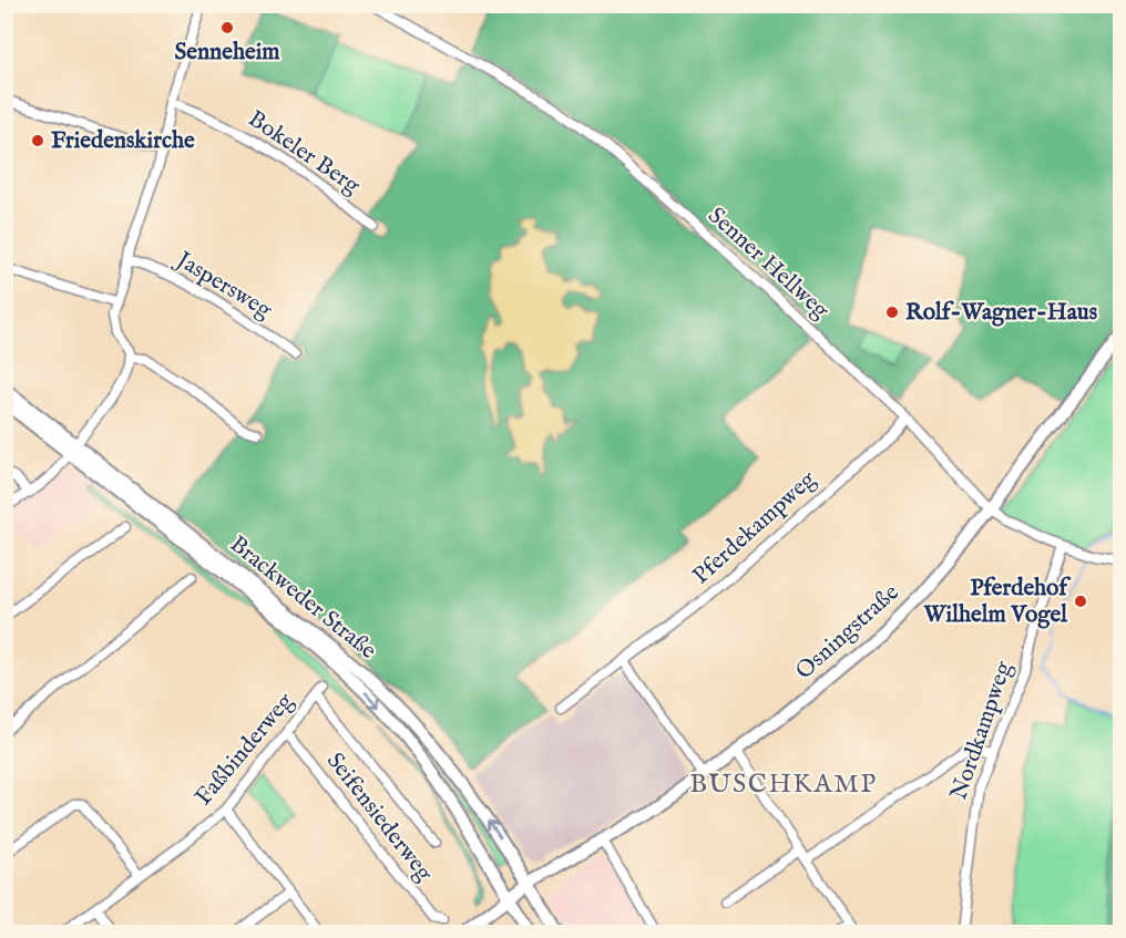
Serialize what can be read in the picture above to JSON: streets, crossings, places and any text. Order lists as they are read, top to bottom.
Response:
{
  "streets": {
    "main road": ["Brackweder Straße", "Osningstraße"],
    "street": [
      "Bokeler Berg",
      "Senner Hellweg",
      "Jaspersweg",
      "Pferdekampweg",
      "Nordkampweg",
      "Faßbinderweg",
      "Seifensiederweg"
    ]
  },
  "crossings": [
    ["Senner Hellweg", "Pferdekampweg"],
    ["Senner Hellweg", "Osningstraße"],
    ["Senner Hellweg", "Nordkampweg"],
    ["Brackweder Straße", "Osningstraße"],
    ["Faßbinderweg", "Seifensiederweg"]
  ],
  "districts": ["BUSCHKAMP"],
  "places": [
    "Senneheim",
    "Friedenskirche",
    "Rolf-Wagner-Haus",
    "Pferdehof Wilhelm Vogel"
  ]
}
